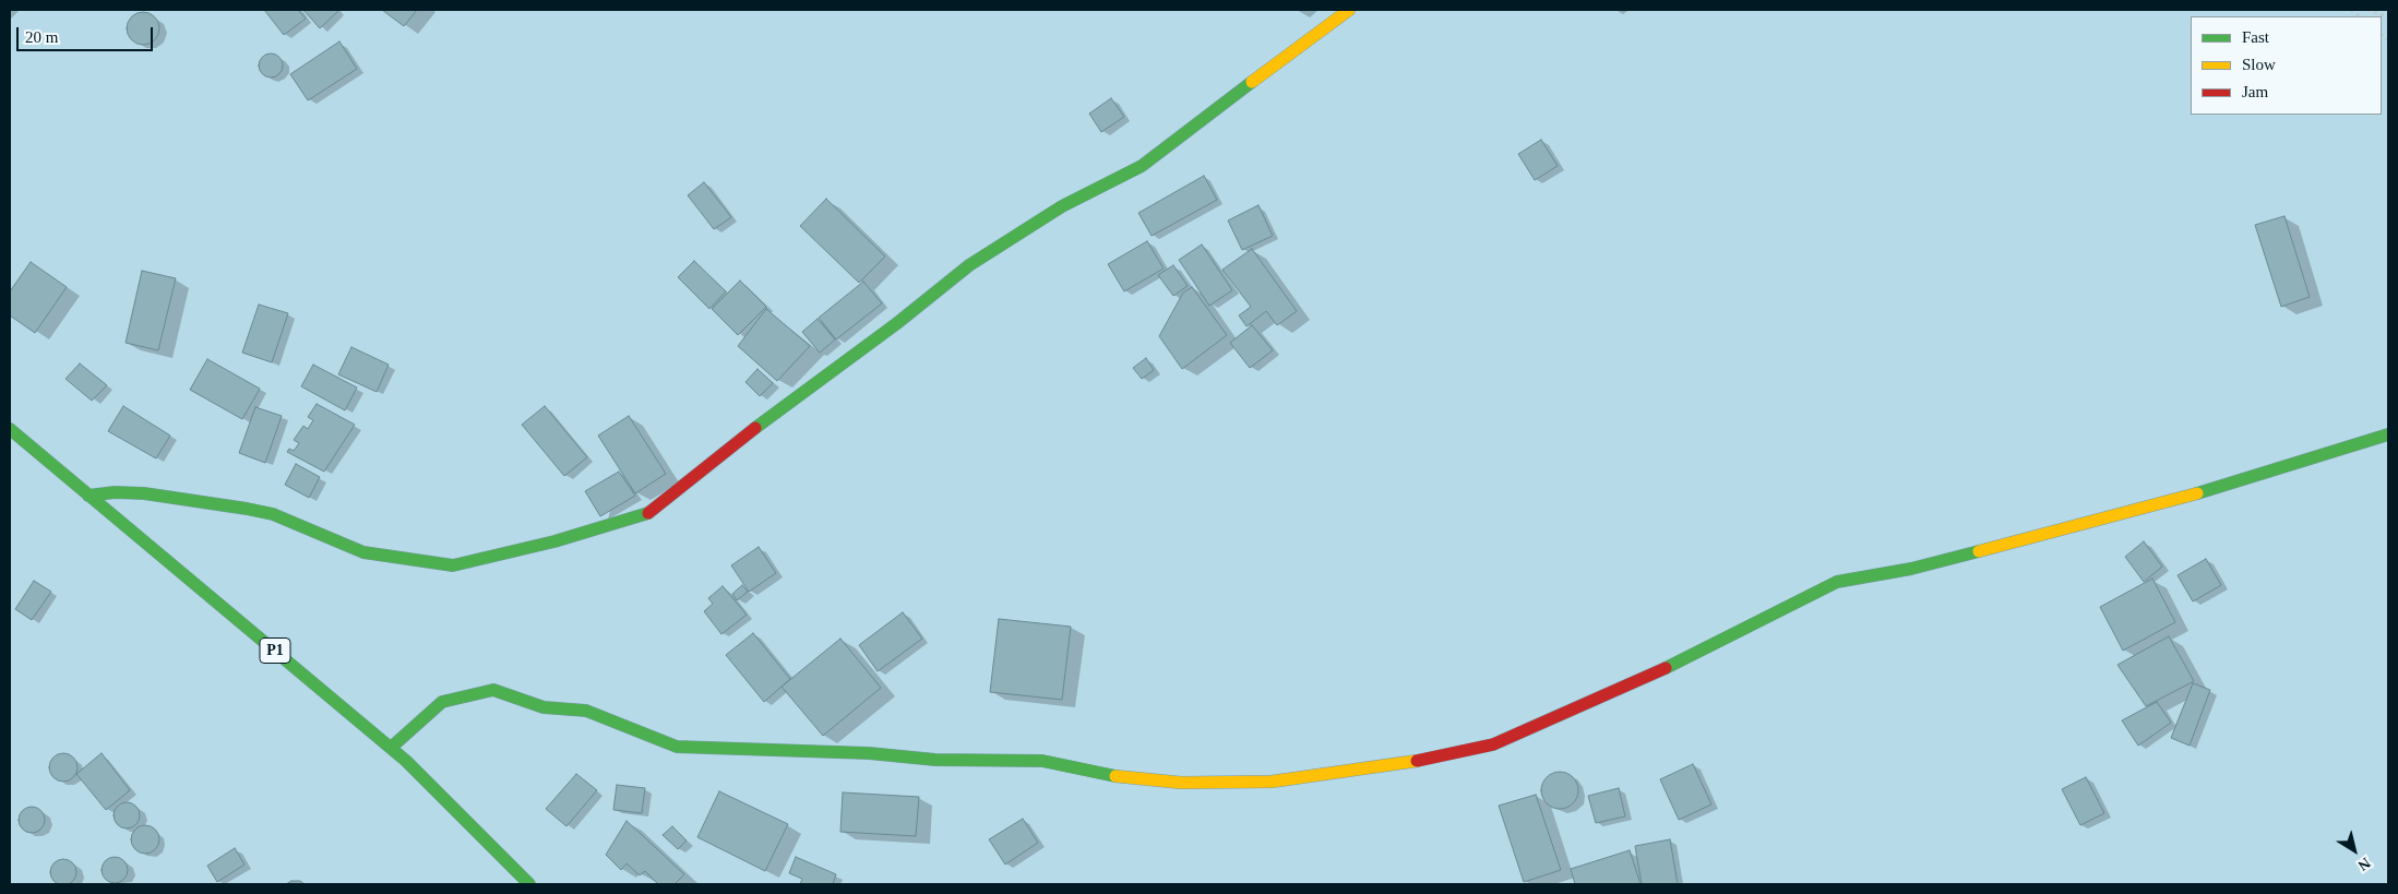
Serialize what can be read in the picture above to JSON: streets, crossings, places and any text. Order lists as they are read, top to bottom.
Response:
{
  "streets": {
    "street": ["P1"]
  },
  "legend": ["Fast", "Slow", "Jam"],
  "scale_bar": "20 m",
  "north": "bottom right"
}
